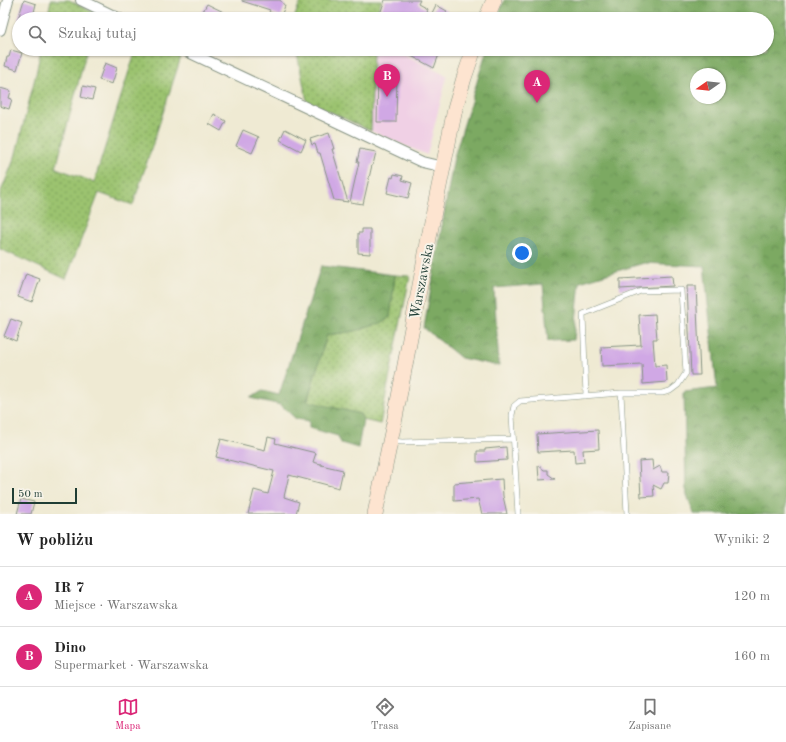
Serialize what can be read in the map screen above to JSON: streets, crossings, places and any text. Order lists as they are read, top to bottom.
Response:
{
  "streets": {
    "main road": ["Warszawska"]
  },
  "scale_bar": "50 m",
  "north": "left",
  "page": {
    "search": "Szukaj tutaj",
    "pins": ["B", "A"],
    "scale": "50 m",
    "heading": ["W pobliżu", "Wyniki: 2"],
    "list": [
      {
        "mark": "A",
        "name": "IR 7",
        "note": "Miejsce · Warszawska",
        "value": "120 m"
      },
      {
        "mark": "B",
        "name": "Dino",
        "note": "Supermarket · Warszawska",
        "value": "160 m"
      }
    ],
    "nav": ["Mapa", "Trasa", "Zapisane"]
  }
}
